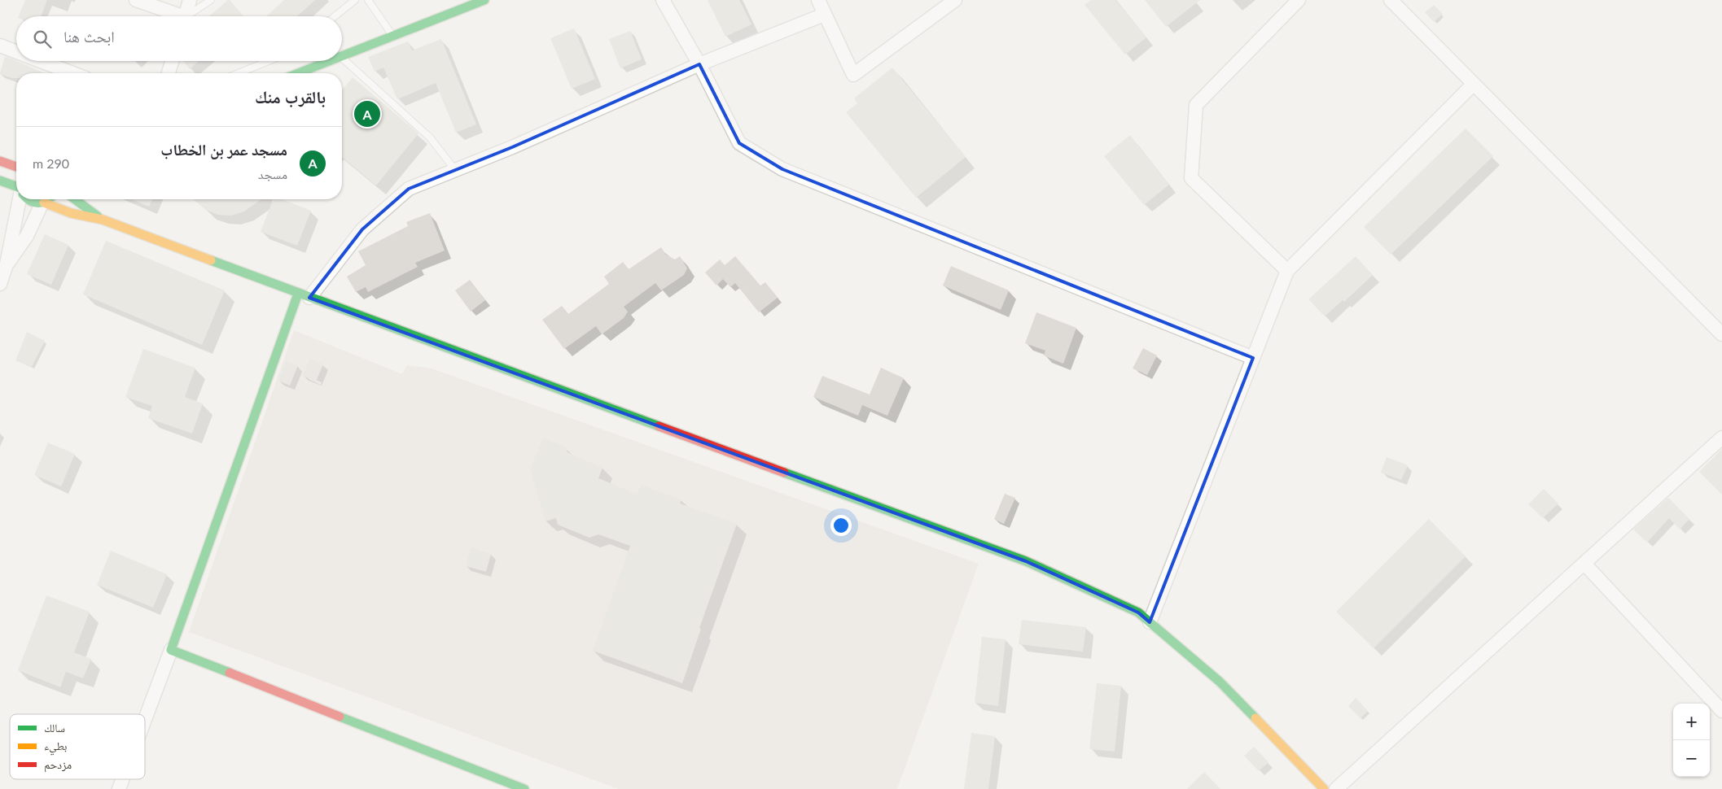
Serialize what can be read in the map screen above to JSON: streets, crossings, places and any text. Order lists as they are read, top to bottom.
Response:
{
  "legend": ["سالك", "بطيء", "مزدحم"],
  "page": {
    "search": "ابحث هنا",
    "heading": "بالقرب منك",
    "pins": "A",
    "list": [
      {
        "mark": "A",
        "name": "مسجد عمر بن الخطاب",
        "note": "مسجد",
        "value": "290 m"
      }
    ],
    "map_buttons": ["+", "−"]
  }
}
